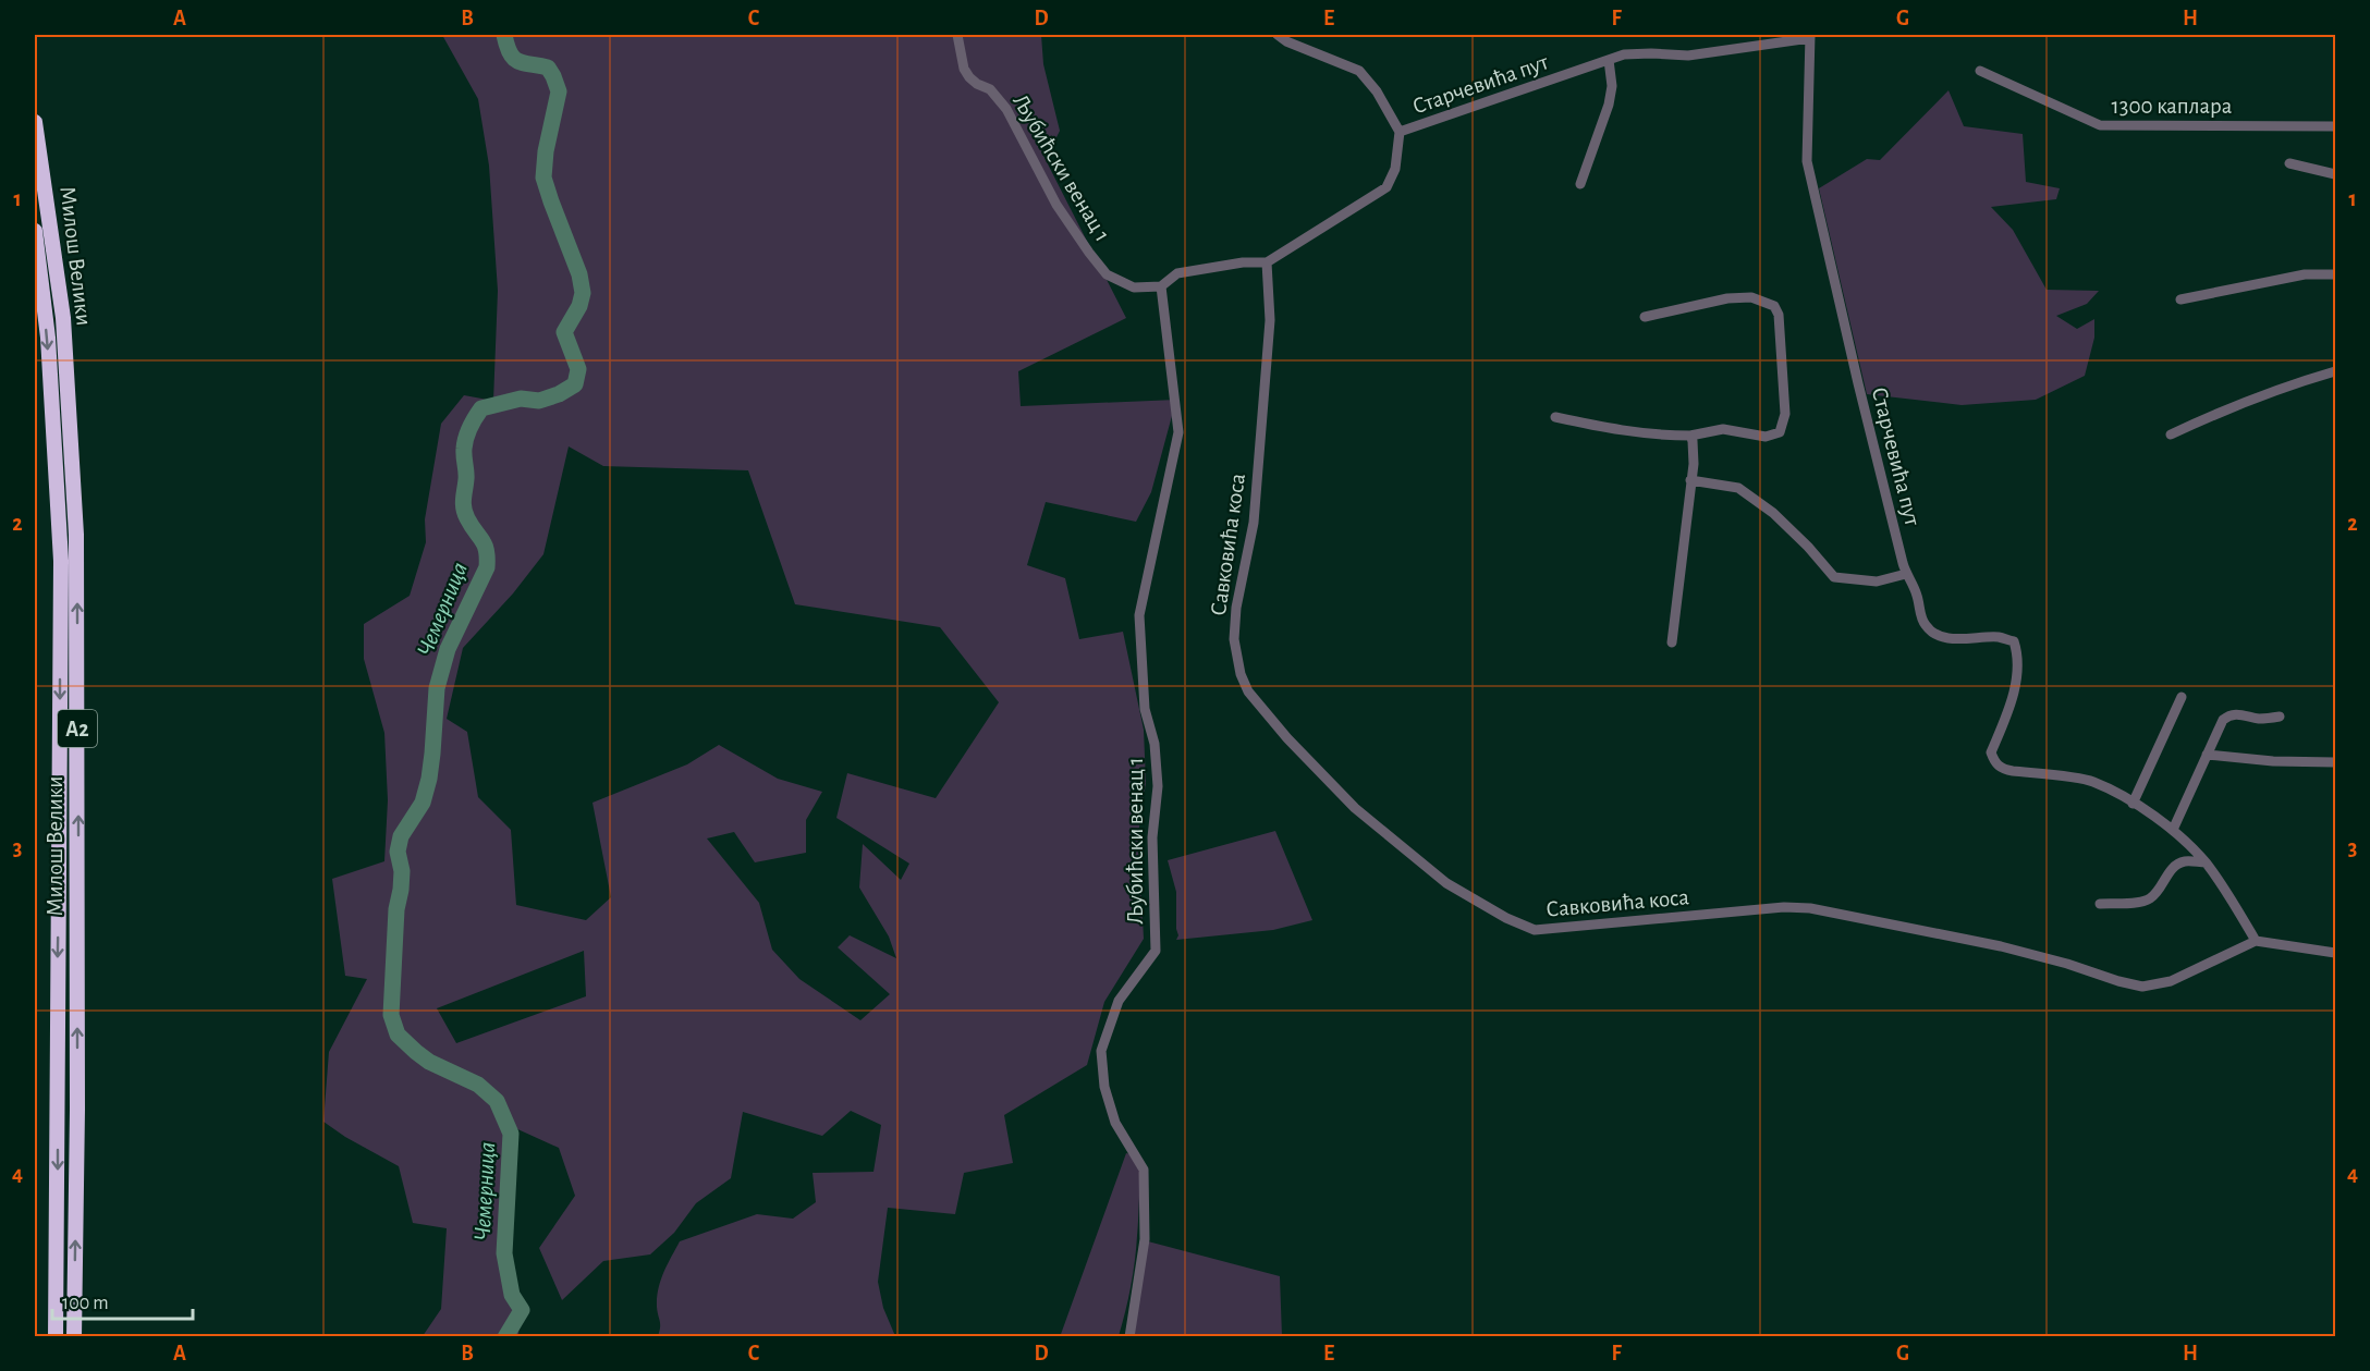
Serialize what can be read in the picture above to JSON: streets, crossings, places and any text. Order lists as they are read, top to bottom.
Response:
{
  "streets": {
    "highway": ["Милош Велики", "A2"],
    "street": [
      "Старчевића пут",
      "1300 каплара",
      "Љубићски венац 1",
      "Савковића коса"
    ]
  },
  "crossings": [
    ["Старчевића пут", "Савковића коса"]
  ],
  "water": ["Чемерница"],
  "scale_bar": "100 m",
  "grid": {
    "columns": [
      "A",
      "B",
      "C",
      "D",
      "E",
      "F",
      "G",
      "H"
    ],
    "rows": [
      "1",
      "2",
      "3",
      "4"
    ]
  }
}
